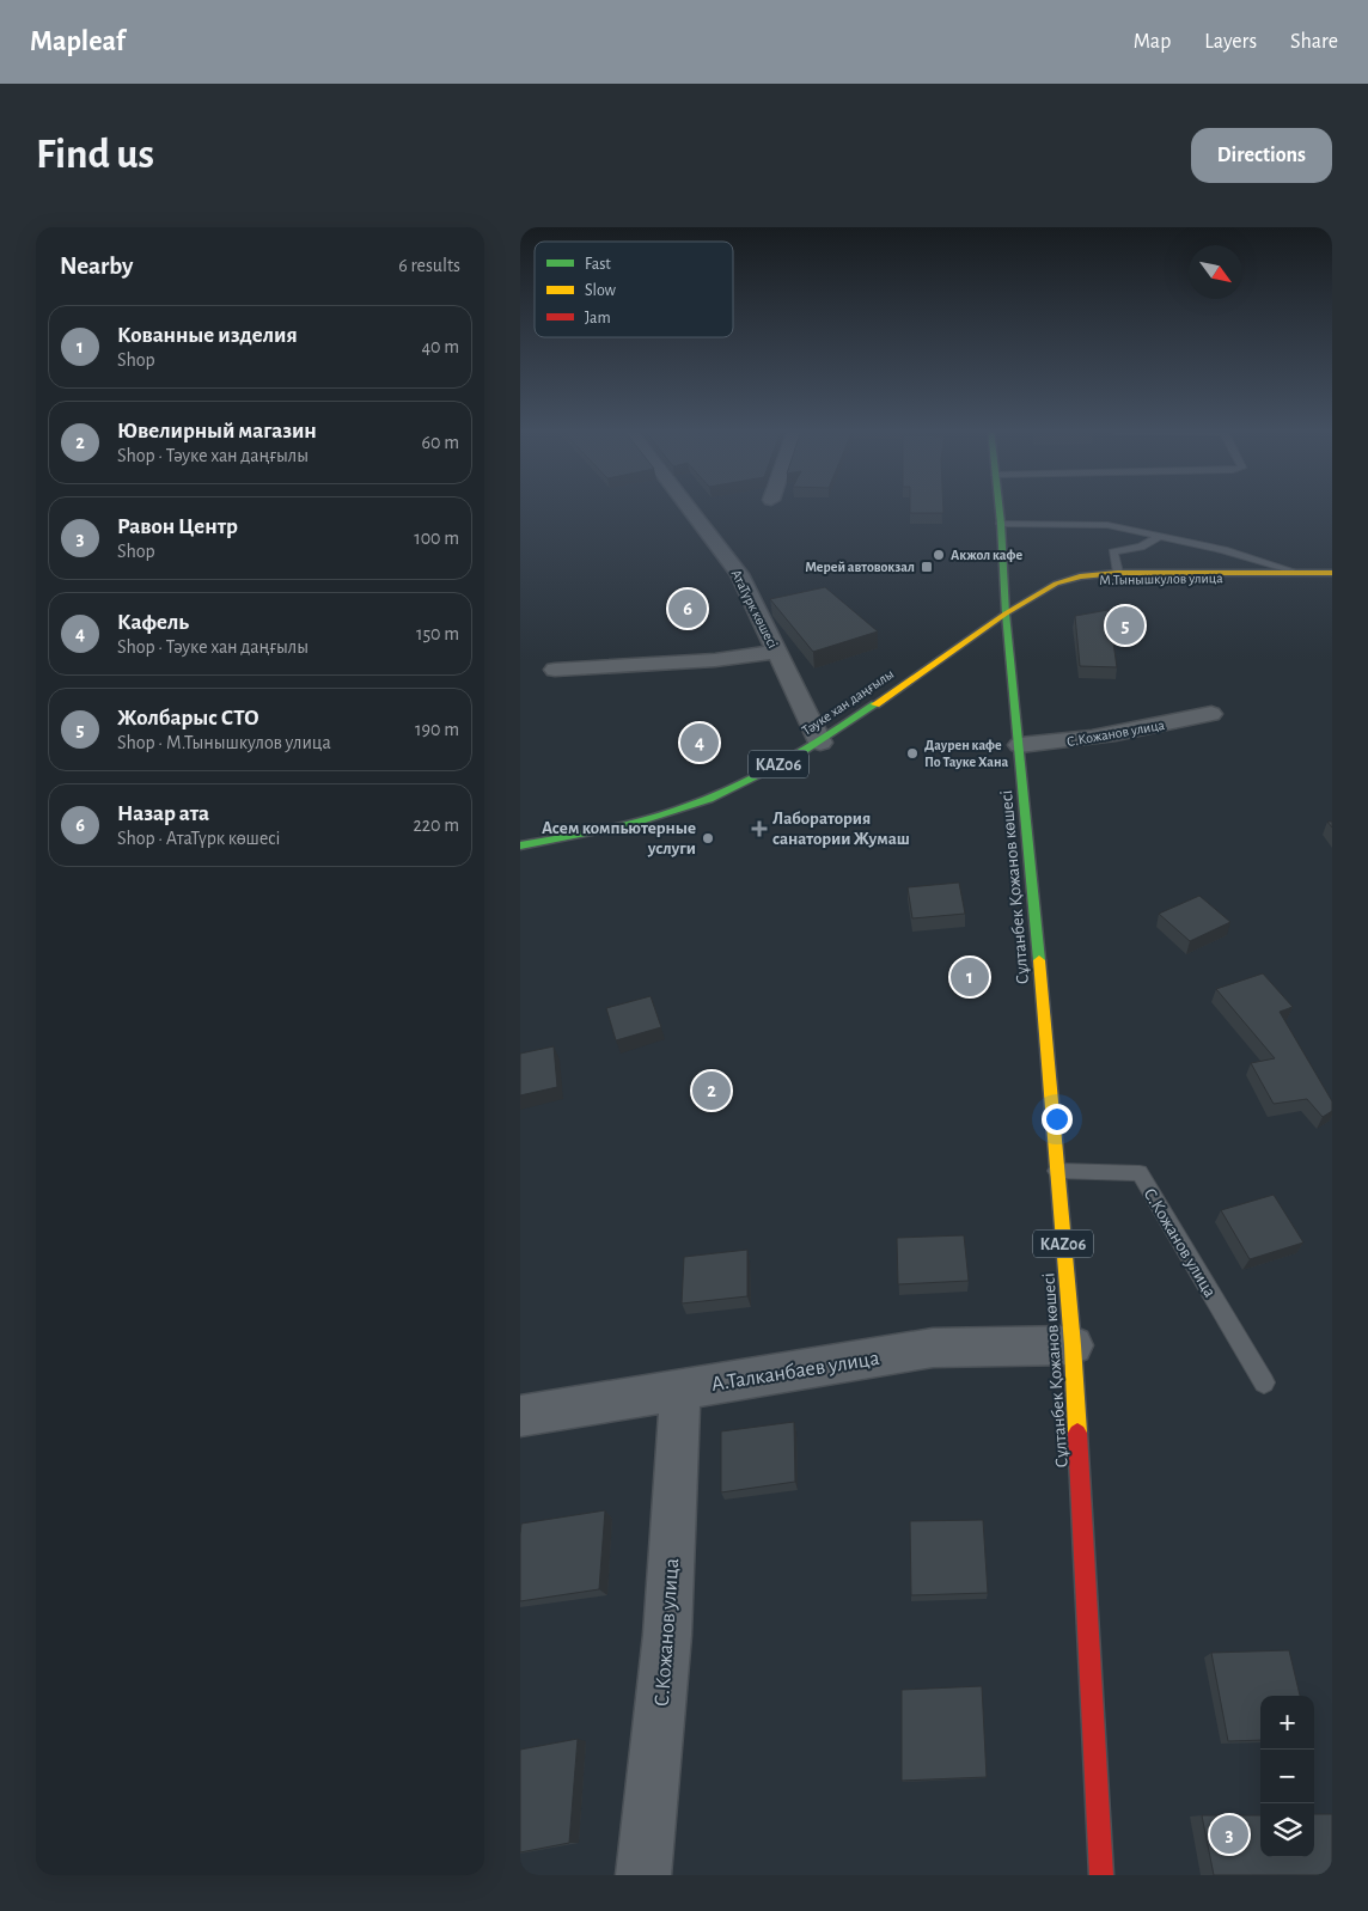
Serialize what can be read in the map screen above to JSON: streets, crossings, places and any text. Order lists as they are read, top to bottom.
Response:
{
  "streets": {
    "main road": [
      "М.Тынышкулов улица",
      "Тәуке хан даңғылы",
      "KАZ06",
      "Сұлтанбек Қожанов көшесі"
    ],
    "street": ["АтаТүрк көшесі", "С.Кожанов улица", "А.Талканбаев улица"]
  },
  "crossings": [
    ["М.Тынышкулов улица", "Тәуке хан даңғылы"],
    ["М.Тынышкулов улица", "KАZ06"],
    ["М.Тынышкулов улица", "Сұлтанбек Қожанов көшесі"],
    ["АтаТүрк көшесі", "Тәуке хан даңғылы"],
    ["Тәуке хан даңғылы", "KАZ06"],
    ["Тәуке хан даңғылы", "Сұлтанбек Қожанов көшесі"],
    ["С.Кожанов улица", "Сұлтанбек Қожанов көшесі"],
    ["С.Кожанов улица", "А.Талканбаев улица"],
    ["KАZ06", "Сұлтанбек Қожанов көшесі"],
    ["Сұлтанбек Қожанов көшесі", "А.Талканбаев улица"]
  ],
  "places": {
    "other": ["Акжол кафе", "Даурен кафе По Тауке Хана", "Асем компьютерные услуги"],
    "transit": ["Мерей автовокзал"],
    "health": ["Лаборатория санатории Жумаш"]
  },
  "legend": ["Fast", "Slow", "Jam"],
  "north": "bottom right",
  "page": {
    "header": "Mapleaf",
    "nav": ["Map", "Layers", "Share"],
    "buttons": "Directions",
    "title": "Find us",
    "heading": ["Nearby", "6 results"],
    "list": [
      {
        "mark": "1",
        "name": "Кованные изделия",
        "note": "Shop",
        "value": "40 m"
      },
      {
        "mark": "2",
        "name": "Ювелирный магазин",
        "note": "Shop · Тәуке хан даңғылы",
        "value": "60 m"
      },
      {
        "mark": "3",
        "name": "Равон Центр",
        "note": "Shop",
        "value": "100 m"
      },
      {
        "mark": "4",
        "name": "Кафель",
        "note": "Shop · Тәуке хан даңғылы",
        "value": "150 m"
      },
      {
        "mark": "5",
        "name": "Жолбарыс СТО",
        "note": "Shop · М.Тынышкулов улица",
        "value": "190 m"
      },
      {
        "mark": "6",
        "name": "Назар ата",
        "note": "Shop · АтаТүрк көшесі",
        "value": "220 m"
      }
    ],
    "pins": [
      "6",
      "5",
      "4",
      "1",
      "2",
      "3"
    ],
    "map_buttons": ["+", "−"]
  }
}
